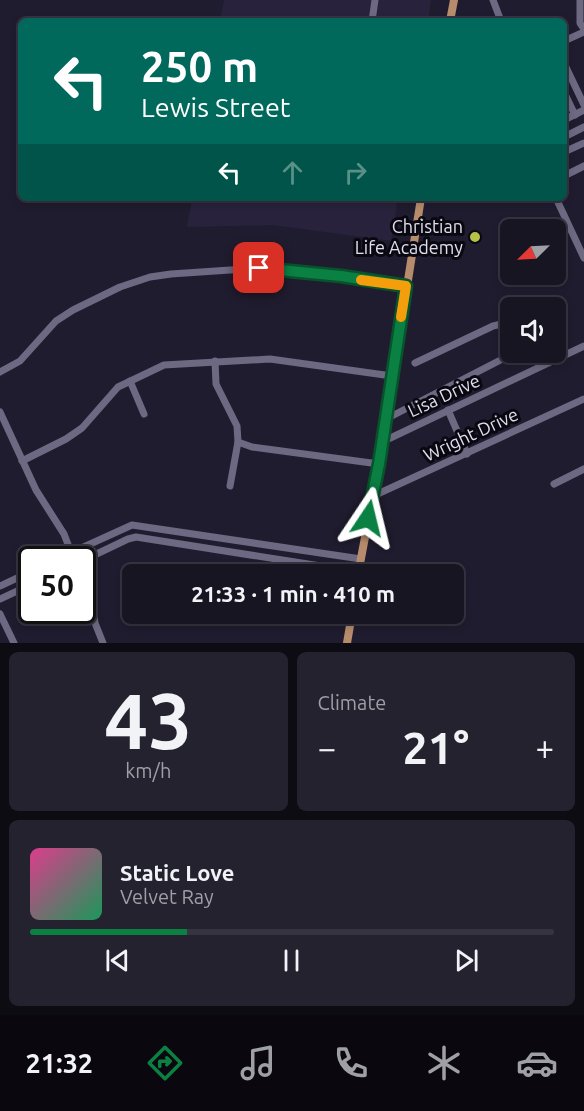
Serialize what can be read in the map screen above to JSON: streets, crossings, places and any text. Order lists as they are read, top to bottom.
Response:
{
  "streets": {
    "street": ["Lisa Drive", "Wright Drive"]
  },
  "places": ["Christian Life Academy"],
  "north": "bottom left",
  "page": {
    "turn": ["250 m", "Lewis Street"],
    "limit": "50",
    "trip": "21:33 · 1 min · 410 m",
    "tile": [
      ["43", "km/h"],
      "Climate"
    ],
    "heat": ["−", "21°", "+"],
    "song": ["Static Love", "Velvet Ray"],
    "tabs": "21:32"
  }
}
